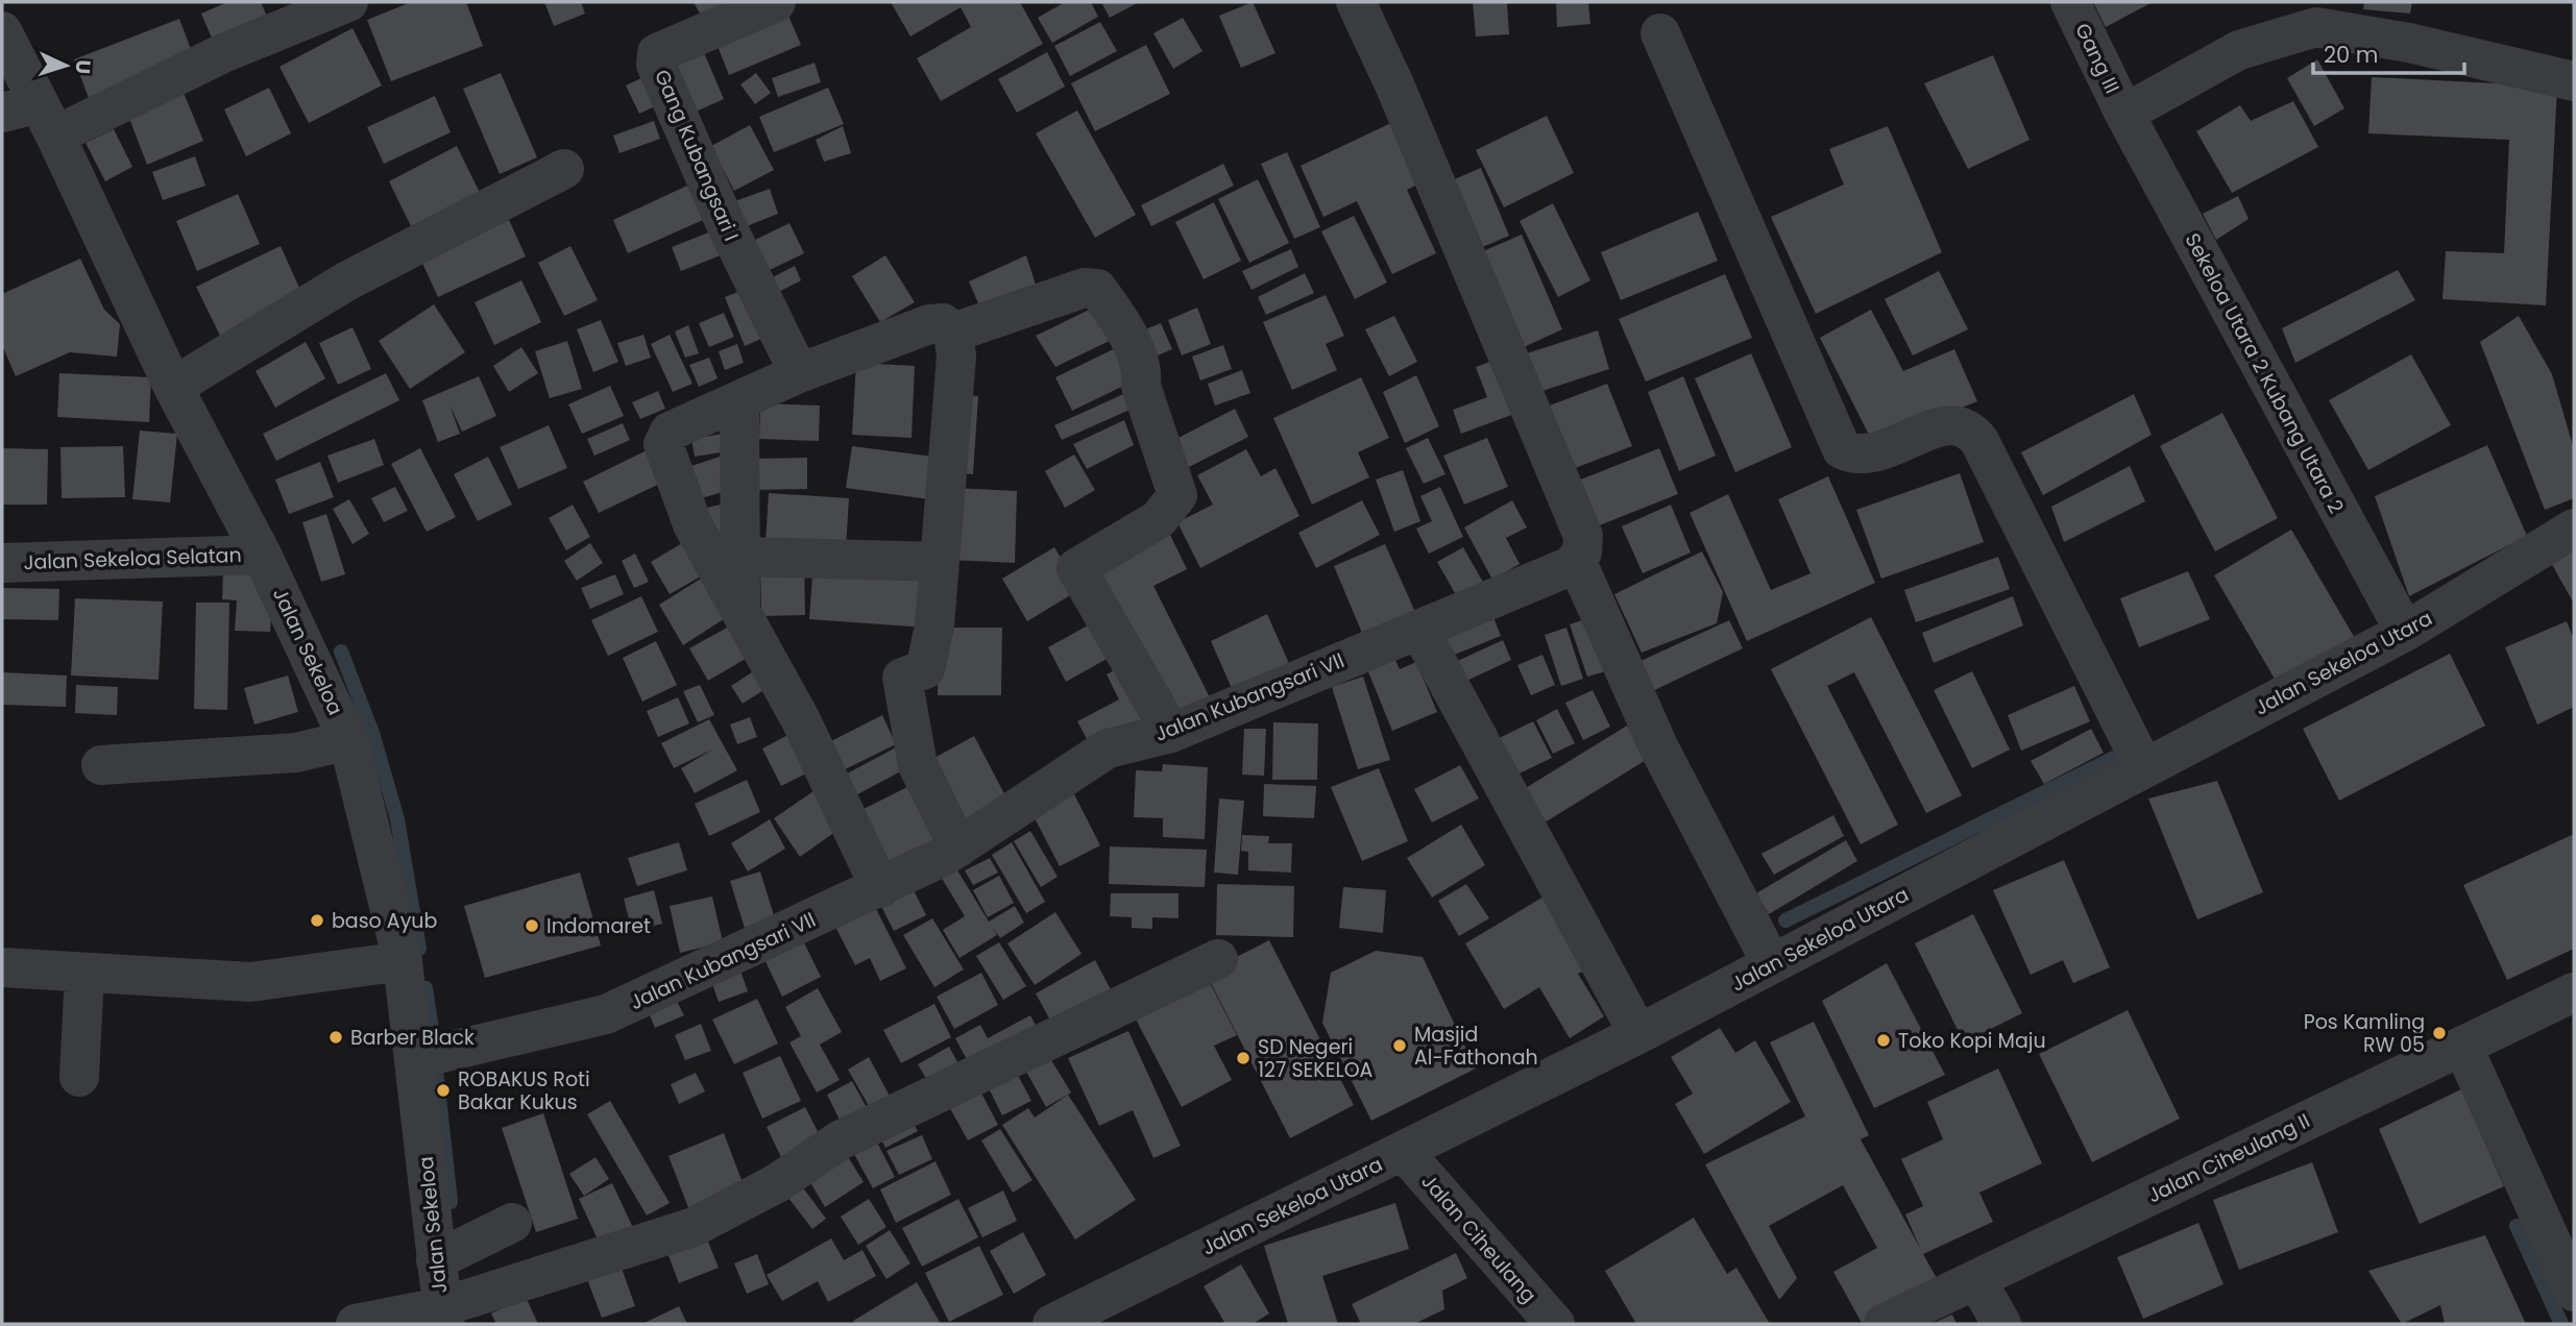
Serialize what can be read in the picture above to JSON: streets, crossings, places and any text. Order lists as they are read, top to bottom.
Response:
{
  "streets": {
    "street": [
      "Gang III",
      "Gang Kubangsari I",
      "Sekeloa Utara 2 Kubang Utara 2",
      "Jalan Sekeloa Selatan",
      "Jalan Sekeloa",
      "Jalan Sekeloa Utara",
      "Jalan Kubangsari Vll",
      "Jalan Ciheulang II",
      "Jalan Ciheulang"
    ]
  },
  "crossings": [
    ["Gang III", "Sekeloa Utara 2 Kubang Utara 2"],
    ["Sekeloa Utara 2 Kubang Utara 2", "Jalan Sekeloa Utara"],
    ["Jalan Sekeloa Selatan", "Jalan Sekeloa"],
    ["Jalan Sekeloa", "Jalan Kubangsari Vll"],
    ["Jalan Sekeloa Utara", "Jalan Ciheulang"]
  ],
  "places": [
    "baso Ayub",
    "Indomaret",
    "Pos Kamling RW 05",
    "Barber Black",
    "Toko Kopi Maju",
    "Masjid Al-Fathonah",
    "SD Negeri 127 SEKELOA",
    "ROBAKUS Roti Bakar Kukus"
  ],
  "scale_bar": "20 m",
  "north": "right"
}
